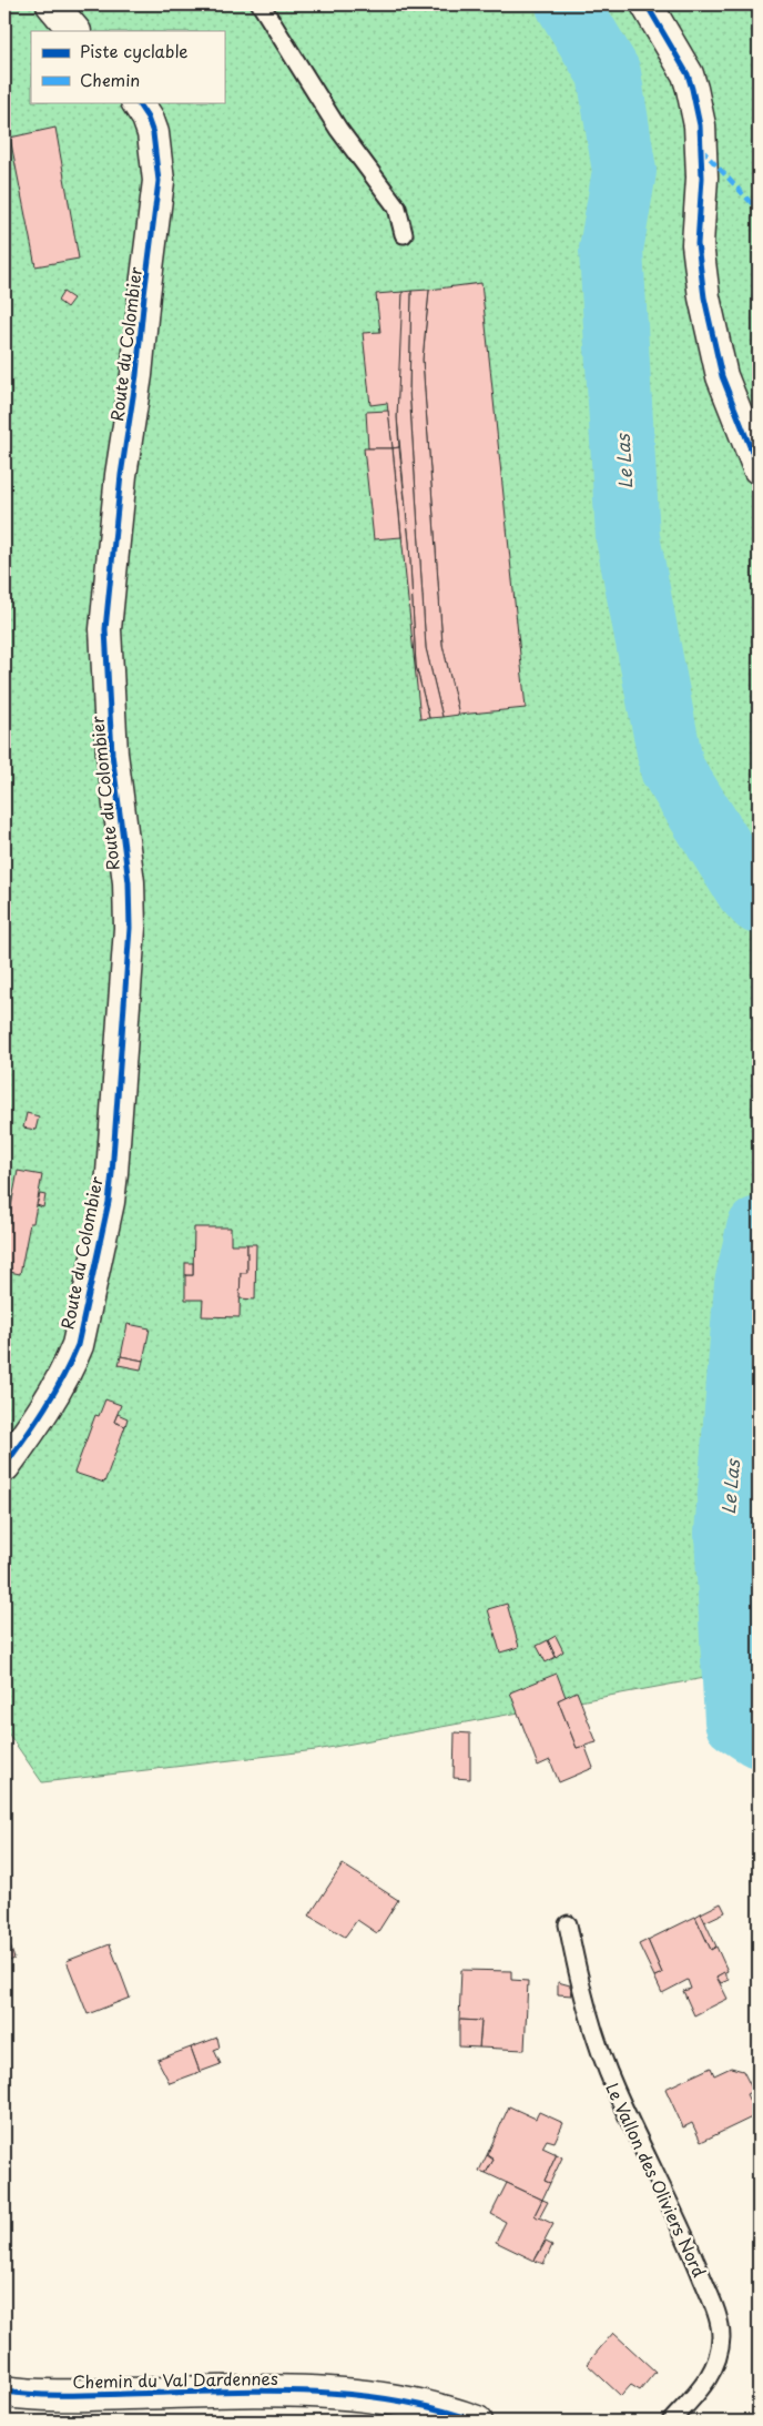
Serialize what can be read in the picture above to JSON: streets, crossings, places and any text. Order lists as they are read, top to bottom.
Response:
{
  "streets": {
    "street": ["Route du Colombier", "Chemin du Val Dardennes"],
    "lane": ["Le Vallon des Oliviers Nord"]
  },
  "water": ["Le Las"],
  "legend": ["Piste cyclable", "Chemin"]
}
